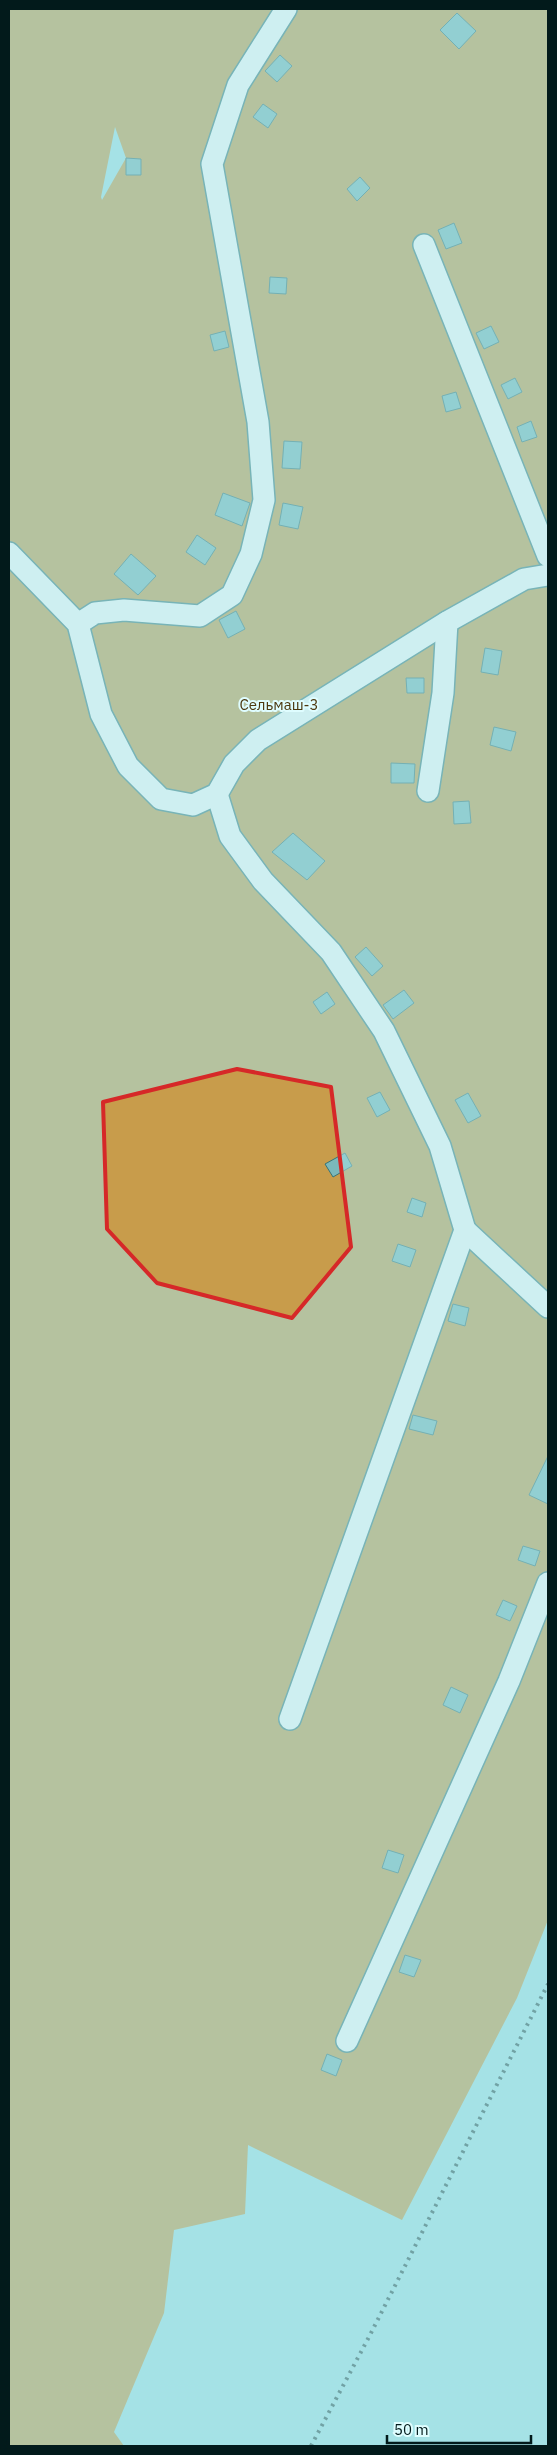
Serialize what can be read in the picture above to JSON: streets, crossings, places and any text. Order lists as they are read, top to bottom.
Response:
{
  "parks": ["Сельмаш-3"],
  "scale_bar": "50 m"
}
